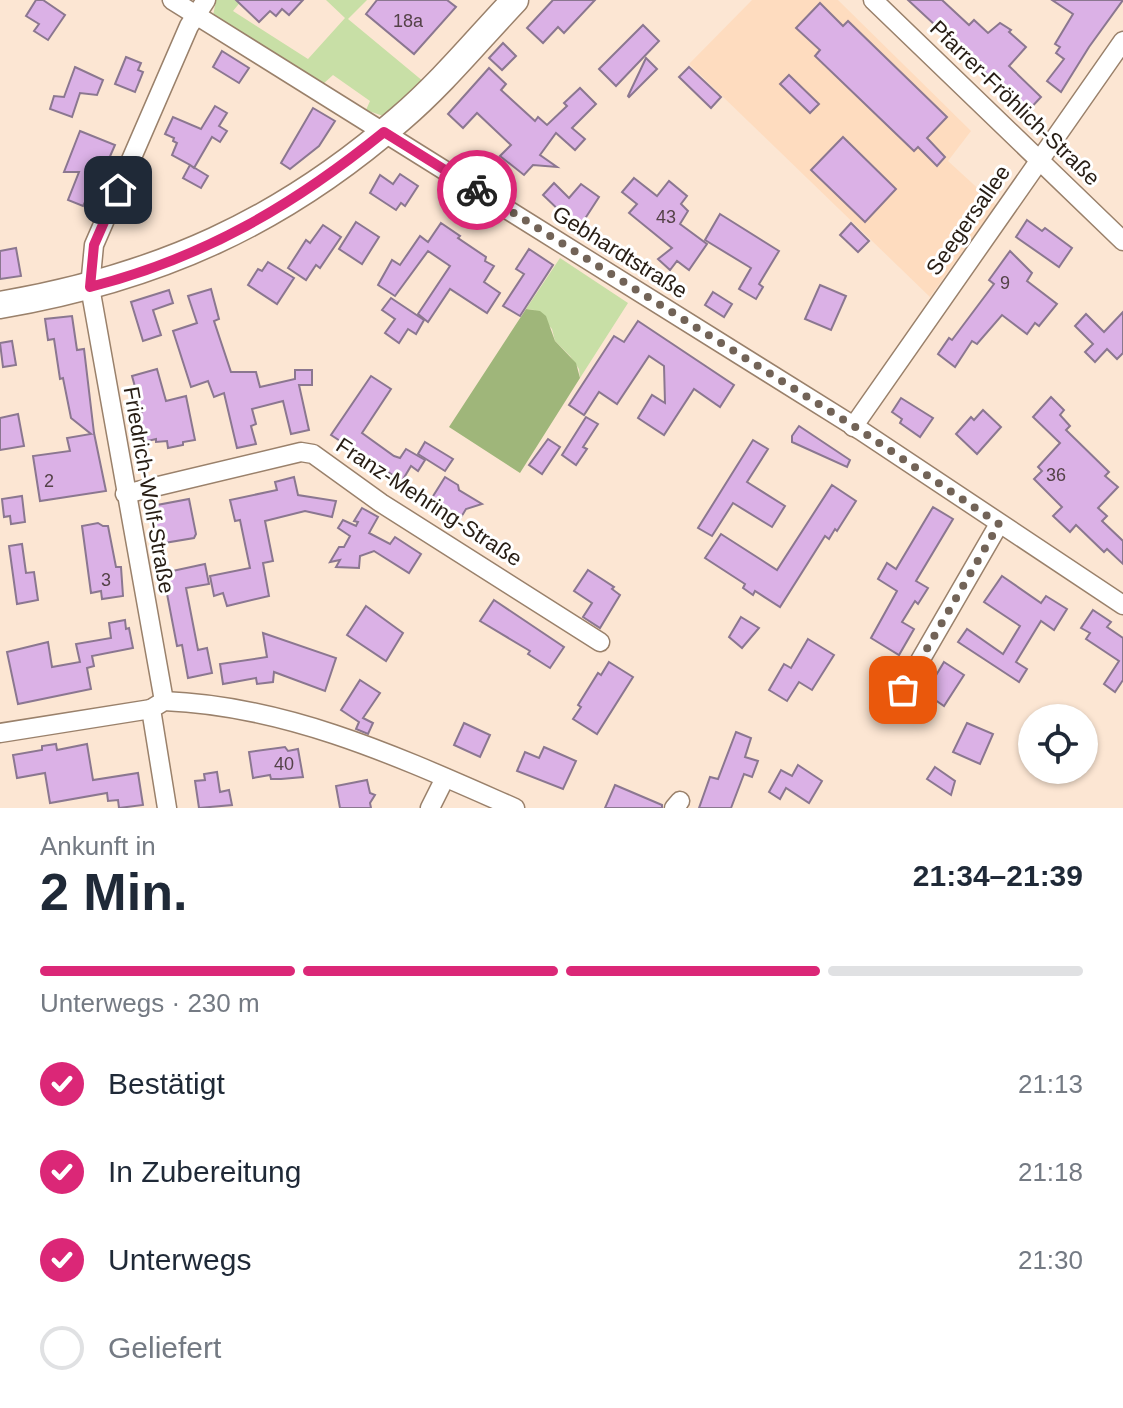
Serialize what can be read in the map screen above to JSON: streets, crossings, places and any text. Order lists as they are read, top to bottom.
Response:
{
  "streets": {
    "street": [
      "Pfarrer-Fröhlich-Straße",
      "Seegersallee",
      "Gebhardtstraße",
      "Friedrich-Wolf-Straße",
      "Franz-Mehring-Straße"
    ]
  },
  "crossings": [
    ["Pfarrer-Fröhlich-Straße", "Seegersallee"],
    ["Seegersallee", "Gebhardtstraße"],
    ["Gebhardtstraße", "Friedrich-Wolf-Straße"],
    ["Friedrich-Wolf-Straße", "Franz-Mehring-Straße"]
  ],
  "house_numbers": [
    "18a",
    "43",
    "9",
    "36",
    "2",
    "3",
    "40"
  ],
  "page": {
    "heading": ["2 Min.", "Ankunft in", "21:34–21:39"],
    "bar": "Unterwegs · 230 m",
    "list": [
      ["Bestätigt", "21:13"],
      ["In Zubereitung", "21:18"],
      ["Unterwegs", "21:30"],
      "Geliefert"
    ]
  }
}
